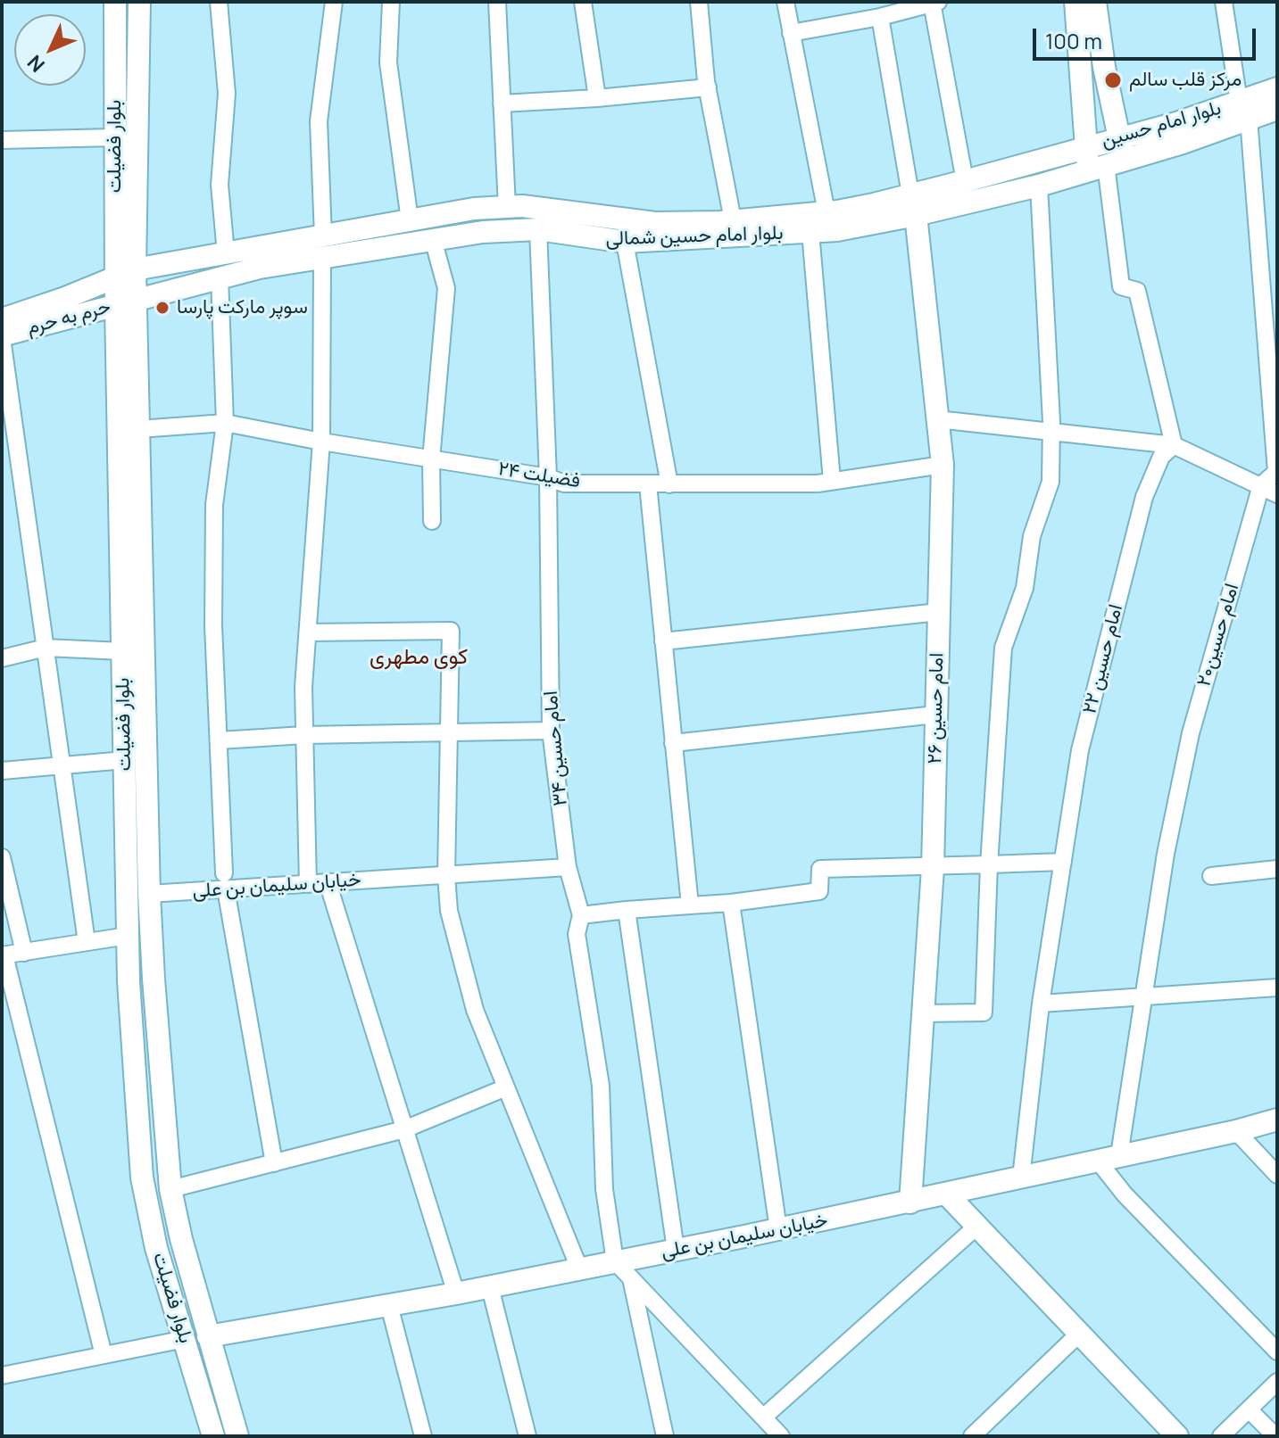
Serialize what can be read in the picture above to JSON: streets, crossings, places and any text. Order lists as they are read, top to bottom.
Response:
{
  "streets": {
    "street": [
      "بلوار امام حسین",
      "بلوار فضیلت",
      "بلوار امام حسین شمالی",
      "حرم به حرم",
      "فضیلت ۲۴",
      "امام حسین۲۰",
      "امام حسین ۲۲",
      "امام حسین ۲۶",
      "امام حسین ۳۴",
      "خیابان سلیمان بن علی"
    ]
  },
  "crossings": [
    ["بلوار امام حسین", "بلوار امام حسین شمالی"],
    ["بلوار امام حسین", "امام حسین۲۰"],
    ["بلوار فضیلت", "بلوار امام حسین شمالی"],
    ["بلوار فضیلت", "حرم به حرم"],
    ["بلوار فضیلت", "فضیلت ۲۴"],
    ["بلوار فضیلت", "خیابان سلیمان بن علی"],
    ["بلوار امام حسین شمالی", "حرم به حرم"],
    ["بلوار امام حسین شمالی", "امام حسین۲۰"],
    ["بلوار امام حسین شمالی", "امام حسین ۲۶"],
    ["بلوار امام حسین شمالی", "امام حسین ۳۴"],
    ["فضیلت ۲۴", "امام حسین ۲۶"],
    ["فضیلت ۲۴", "امام حسین ۳۴"],
    ["امام حسین۲۰", "خیابان سلیمان بن علی"],
    ["امام حسین ۲۲", "خیابان سلیمان بن علی"],
    ["امام حسین ۲۶", "خیابان سلیمان بن علی"],
    ["امام حسین ۳۴", "خیابان سلیمان بن علی"]
  ],
  "districts": ["کوی مطهری"],
  "places": ["مرکز قلب سالم", "سوپر مارکت پارسا"],
  "scale_bar": "100 m",
  "north": "bottom left"
}
